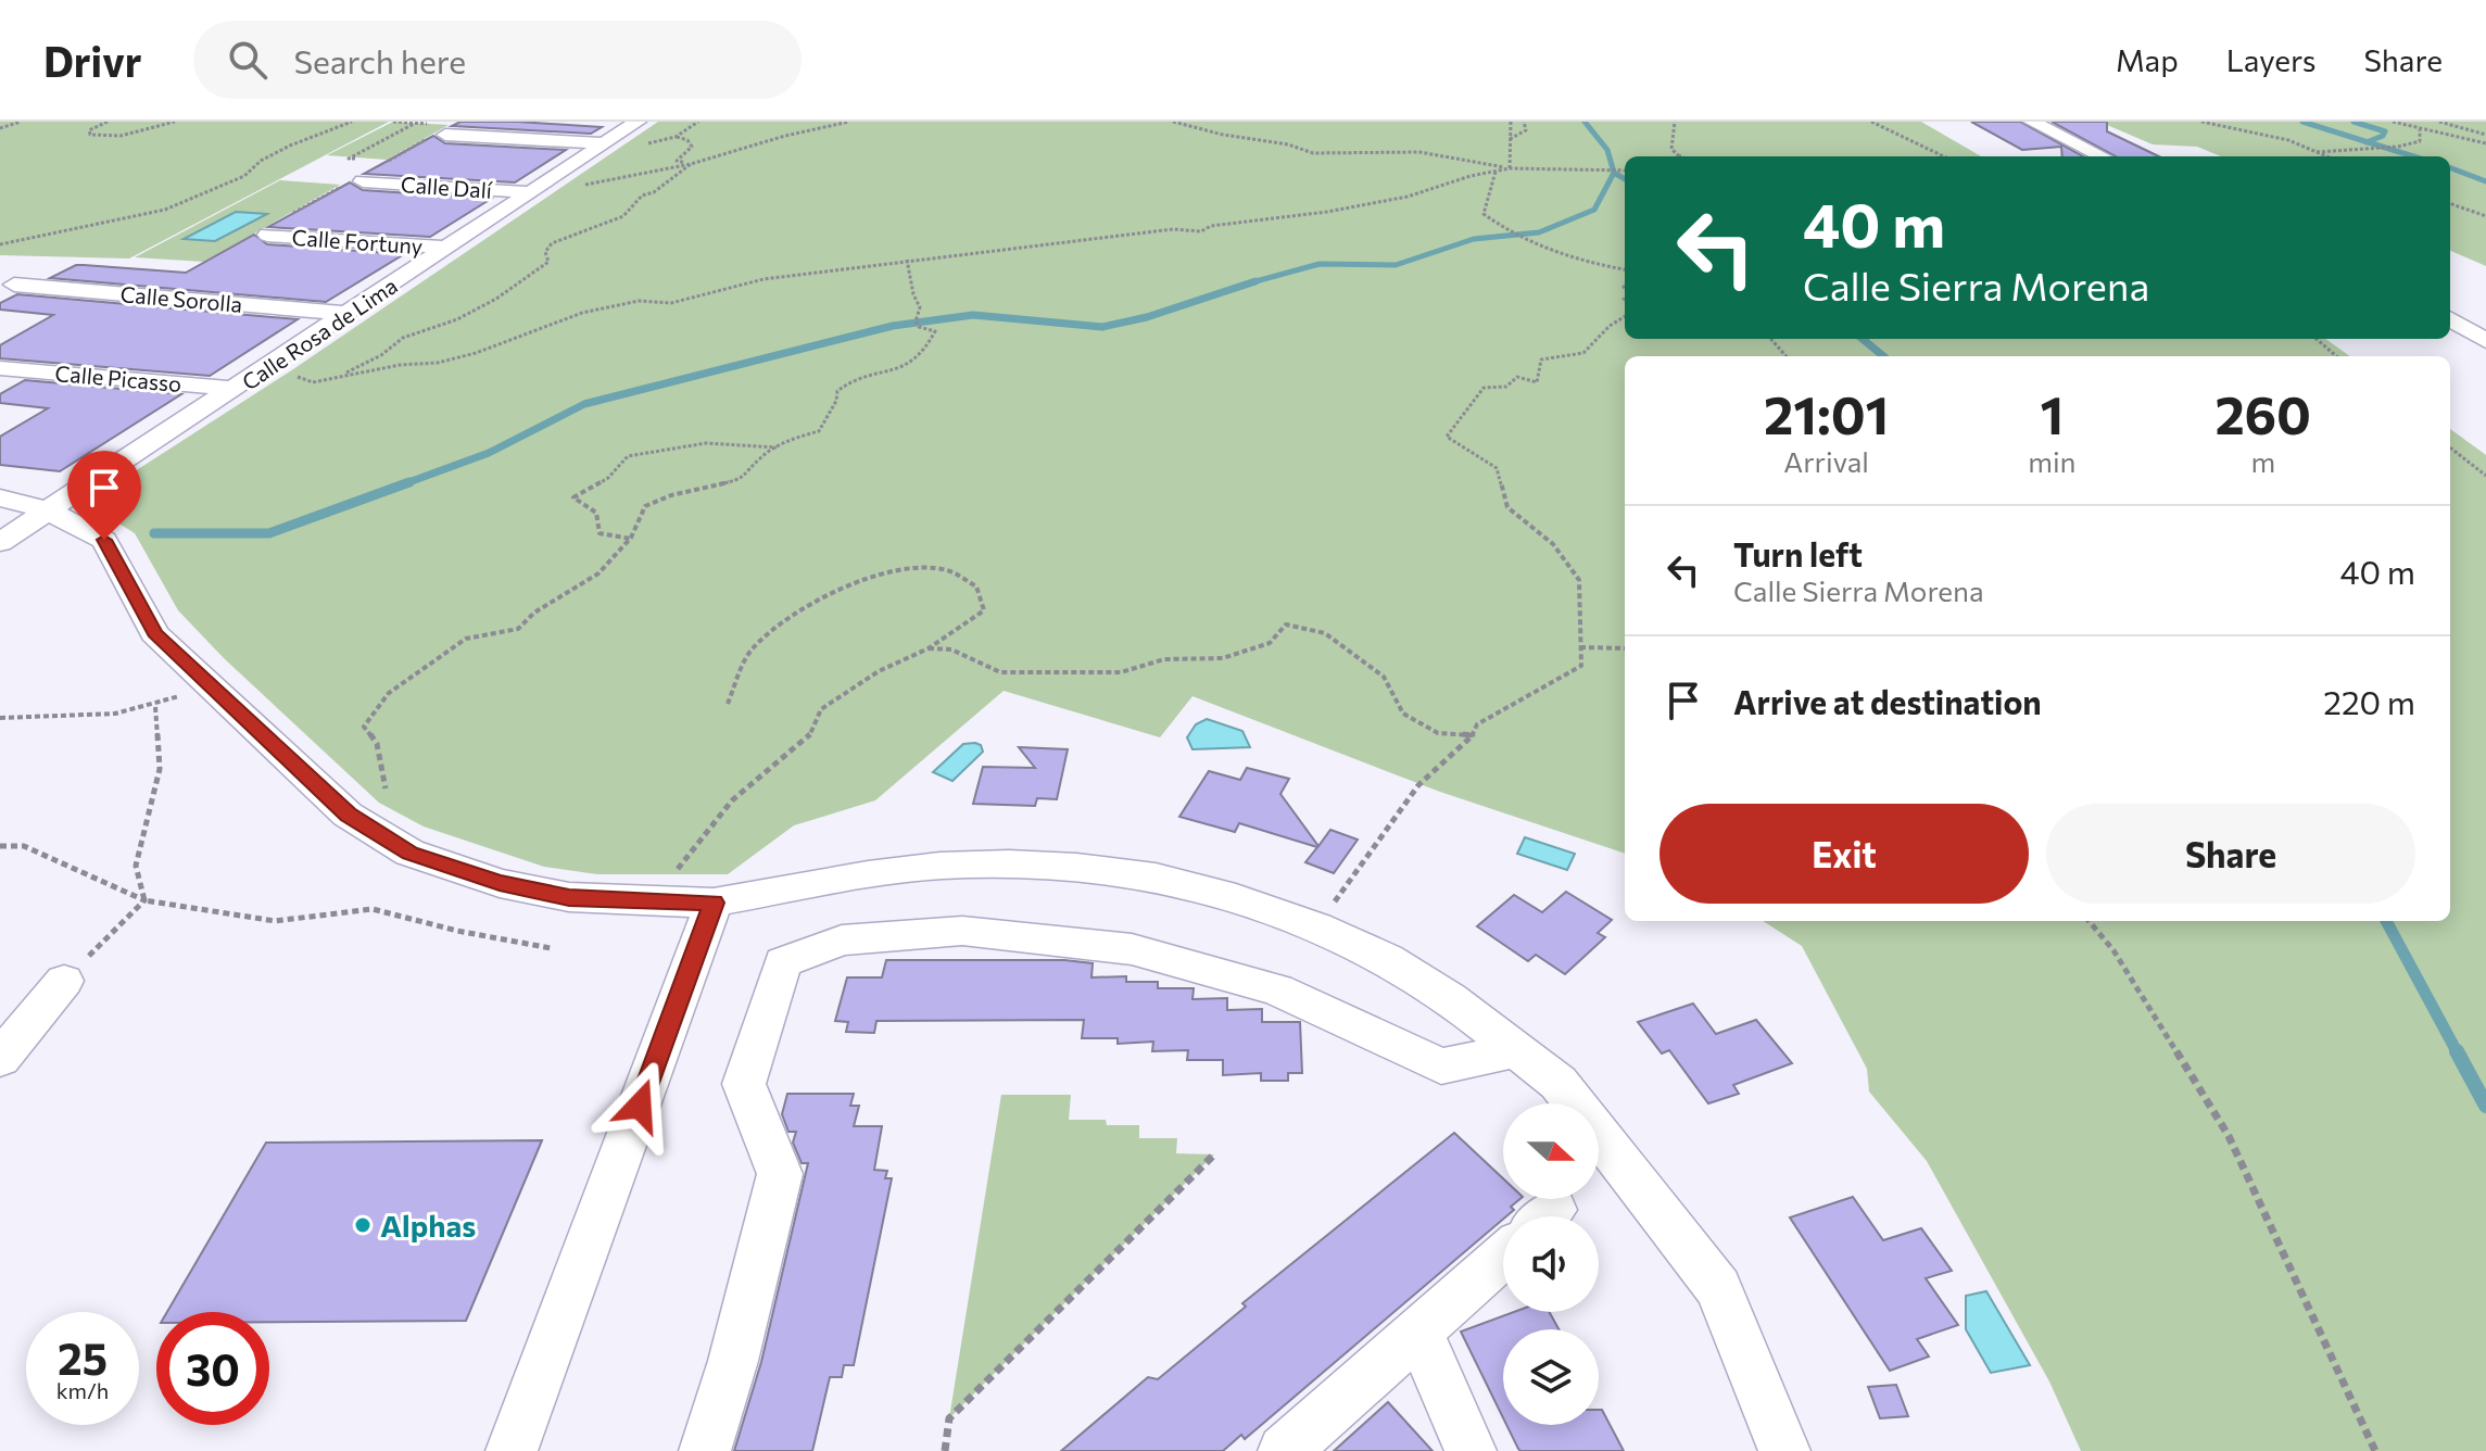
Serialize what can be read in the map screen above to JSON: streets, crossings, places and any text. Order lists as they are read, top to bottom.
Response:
{
  "streets": {
    "street": [
      "Calle Dalí",
      "Calle Fortuny",
      "Calle Sorolla",
      "Calle Rosa de Lima",
      "Calle Picasso"
    ]
  },
  "crossings": [
    ["Calle Dalí", "Calle Rosa de Lima"],
    ["Calle Fortuny", "Calle Rosa de Lima"],
    ["Calle Sorolla", "Calle Rosa de Lima"],
    ["Calle Rosa de Lima", "Calle Picasso"]
  ],
  "places": ["Alphas"],
  "north": "right",
  "page": {
    "header": "Drivr",
    "search": "Search here",
    "nav": ["Map", "Layers", "Share"],
    "turn": ["40 m", "Calle Sierra Morena"],
    "eta": [
      "21:01",
      "Arrival",
      "1",
      "min",
      "260",
      "m"
    ],
    "list": [
      {
        "name": "Turn left",
        "note": "Calle Sierra Morena",
        "value": "40 m"
      },
      {
        "name": "Arrive at destination",
        "value": "220 m"
      }
    ],
    "buttons": ["Exit", "Share"],
    "speed": "25 km/h",
    "limit": "30"
  }
}
